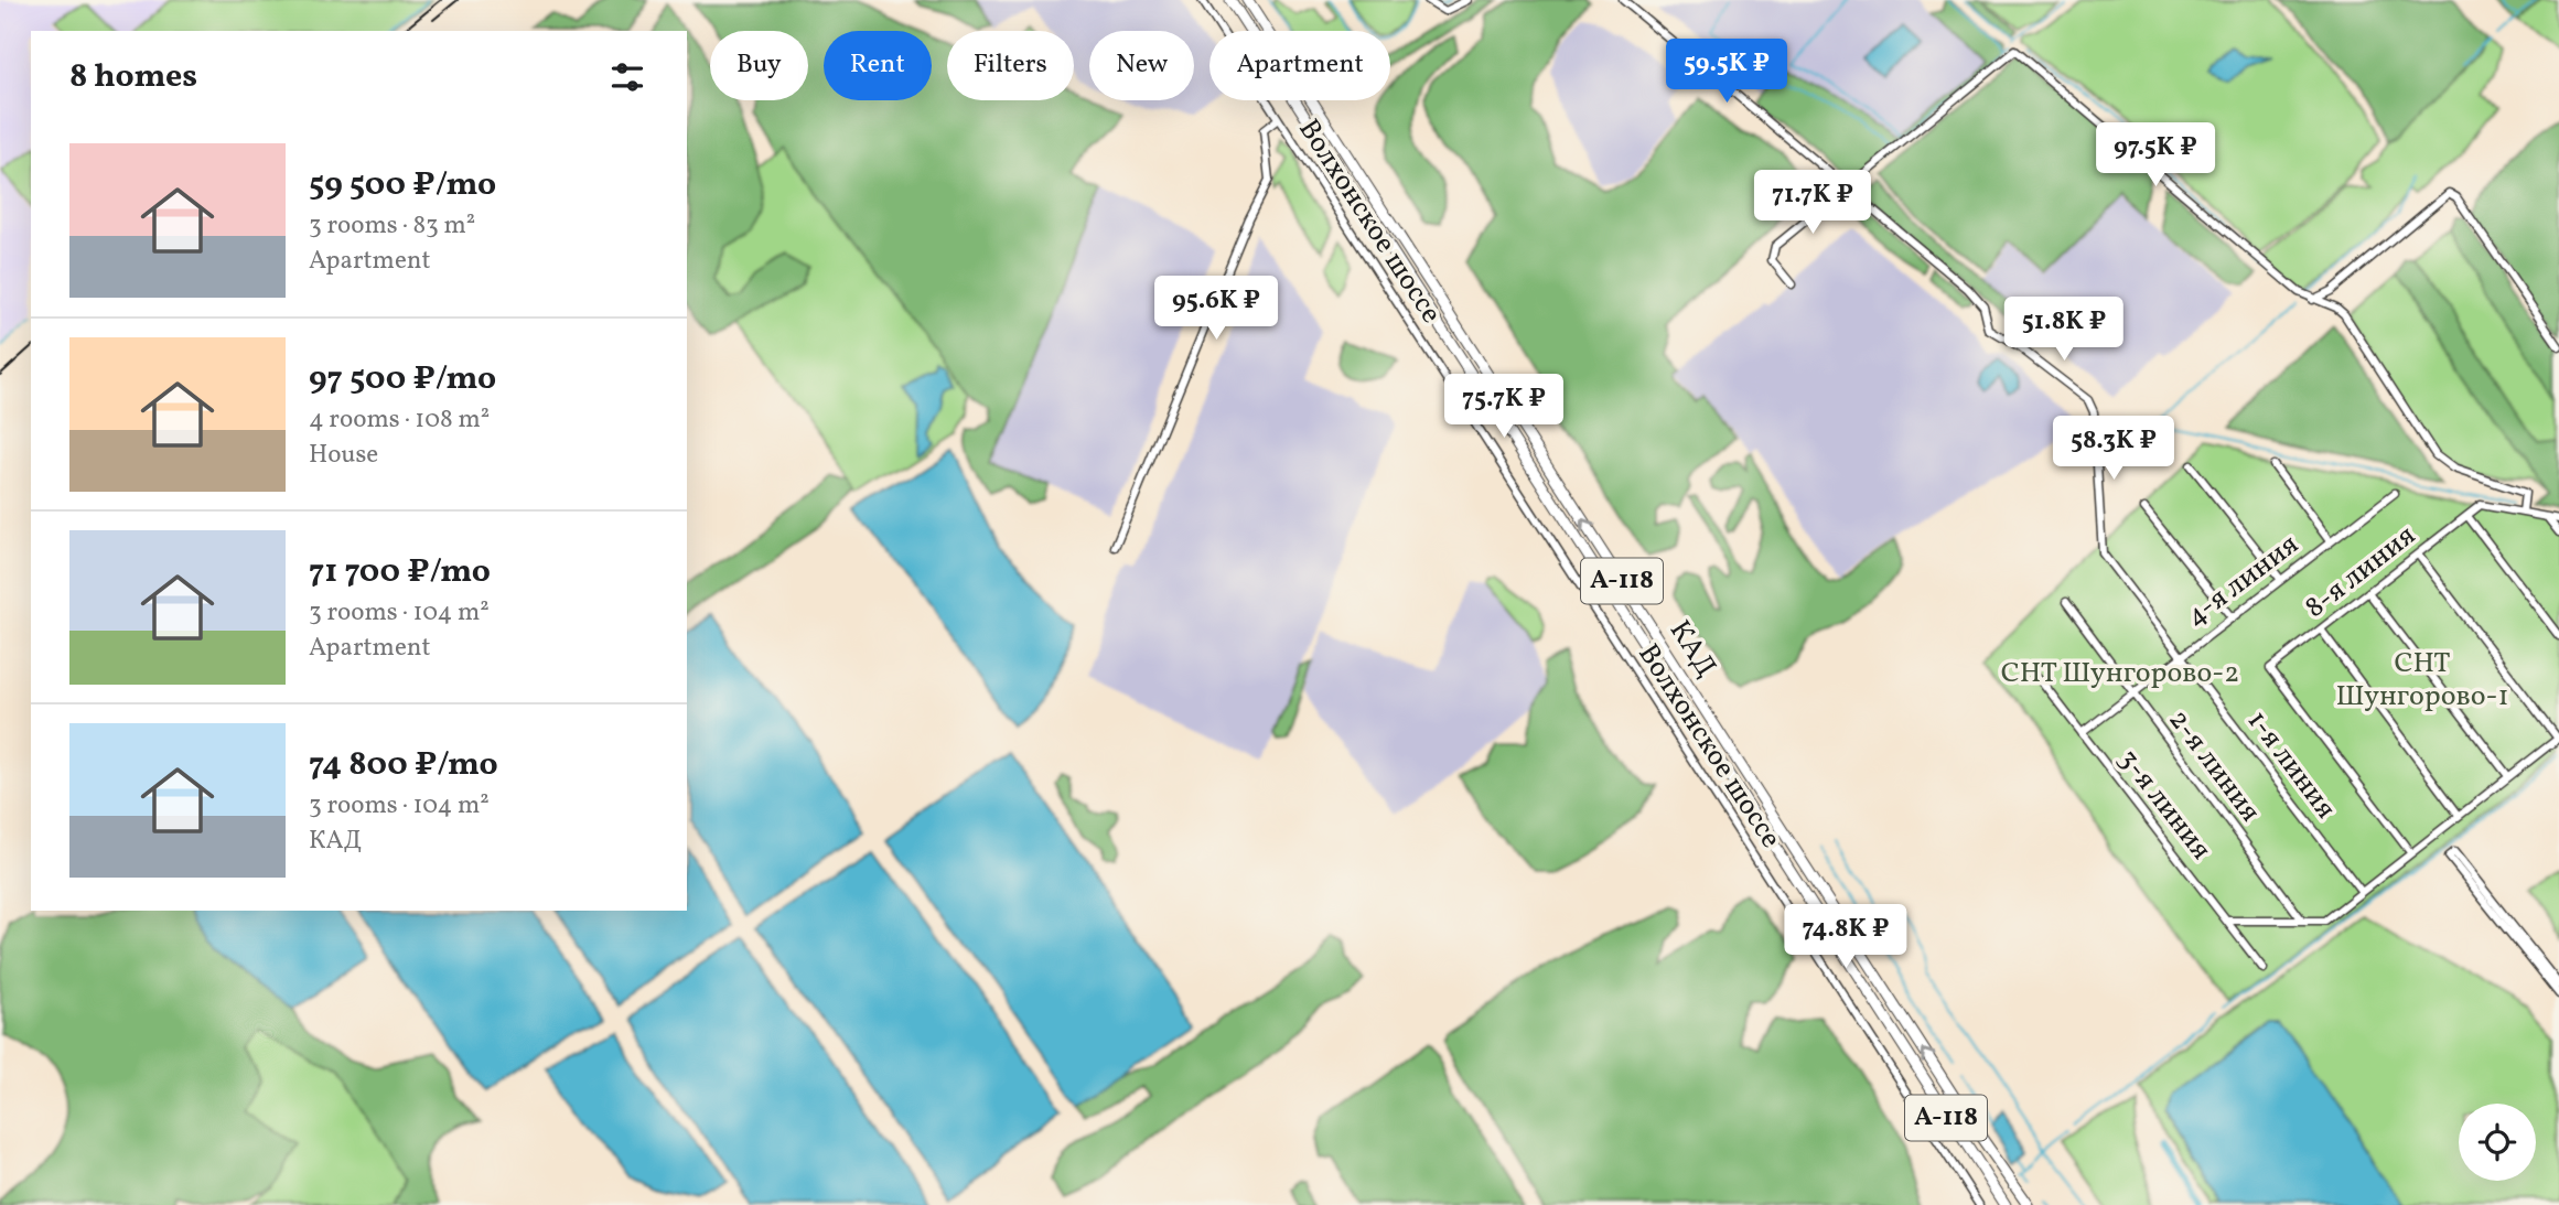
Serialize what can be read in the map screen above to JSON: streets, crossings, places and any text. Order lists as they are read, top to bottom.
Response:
{
  "streets": {
    "highway": ["А-118", "КАД"],
    "street": [
      "Волхонское шоссе",
      "8-я линия",
      "4-я линия",
      "1-я линия",
      "2-я линия",
      "3-я линия"
    ]
  },
  "crossings": [
    ["8-я линия", "1-я линия"],
    ["4-я линия", "1-я линия"],
    ["4-я линия", "2-я линия"],
    ["4-я линия", "3-я линия"]
  ],
  "parks": ["СНТ Шунгорово-1", "СНТ Шунгорово-2"],
  "page": {
    "chip": [
      "Buy",
      "Rent",
      "Filters",
      "New",
      "Apartment"
    ],
    "heading": "8 homes",
    "price": [
      "59.5K ₽",
      "97.5K ₽",
      "71.7K ₽",
      "95.6K ₽",
      "51.8K ₽",
      "75.7K ₽",
      "58.3K ₽",
      "74.8K ₽"
    ],
    "list": [
      {
        "name": "59 500 ₽/mo",
        "note": "3 rooms · 83 m² · Apartment"
      },
      {
        "name": "97 500 ₽/mo",
        "note": "4 rooms · 108 m² · House"
      },
      {
        "name": "71 700 ₽/mo",
        "note": "3 rooms · 104 m² · Apartment"
      },
      {
        "name": "74 800 ₽/mo",
        "note": "3 rooms · 104 m² · КАД"
      }
    ]
  }
}
